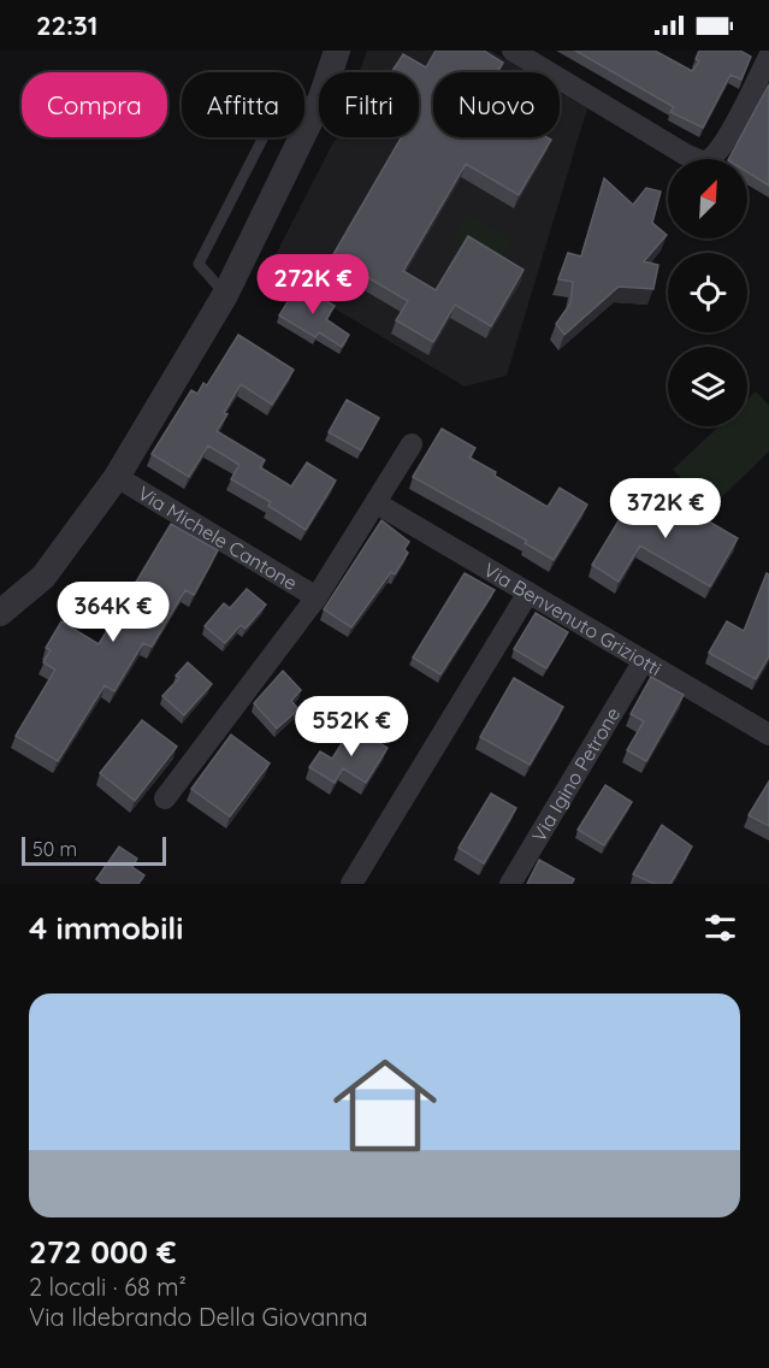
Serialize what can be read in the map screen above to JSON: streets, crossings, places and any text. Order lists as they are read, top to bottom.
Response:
{
  "streets": {
    "street": ["Via Michele Cantone", "Via Benvenuto Griziotti", "Via Igino Petrone"]
  },
  "crossings": [
    ["Via Benvenuto Griziotti", "Via Igino Petrone"]
  ],
  "scale_bar": "50 m",
  "north": "top right",
  "page": {
    "status": "22:31",
    "chip": [
      "Compra",
      "Affitta",
      "Filtri",
      "Nuovo"
    ],
    "price": [
      "272K €",
      "372K €",
      "364K €",
      "552K €"
    ],
    "scale": "50 m",
    "heading": "4 immobili",
    "list": [
      {
        "name": "272 000 €",
        "note": "2 locali · 68 m² · Via Ildebrando Della Giovanna"
      }
    ]
  }
}
